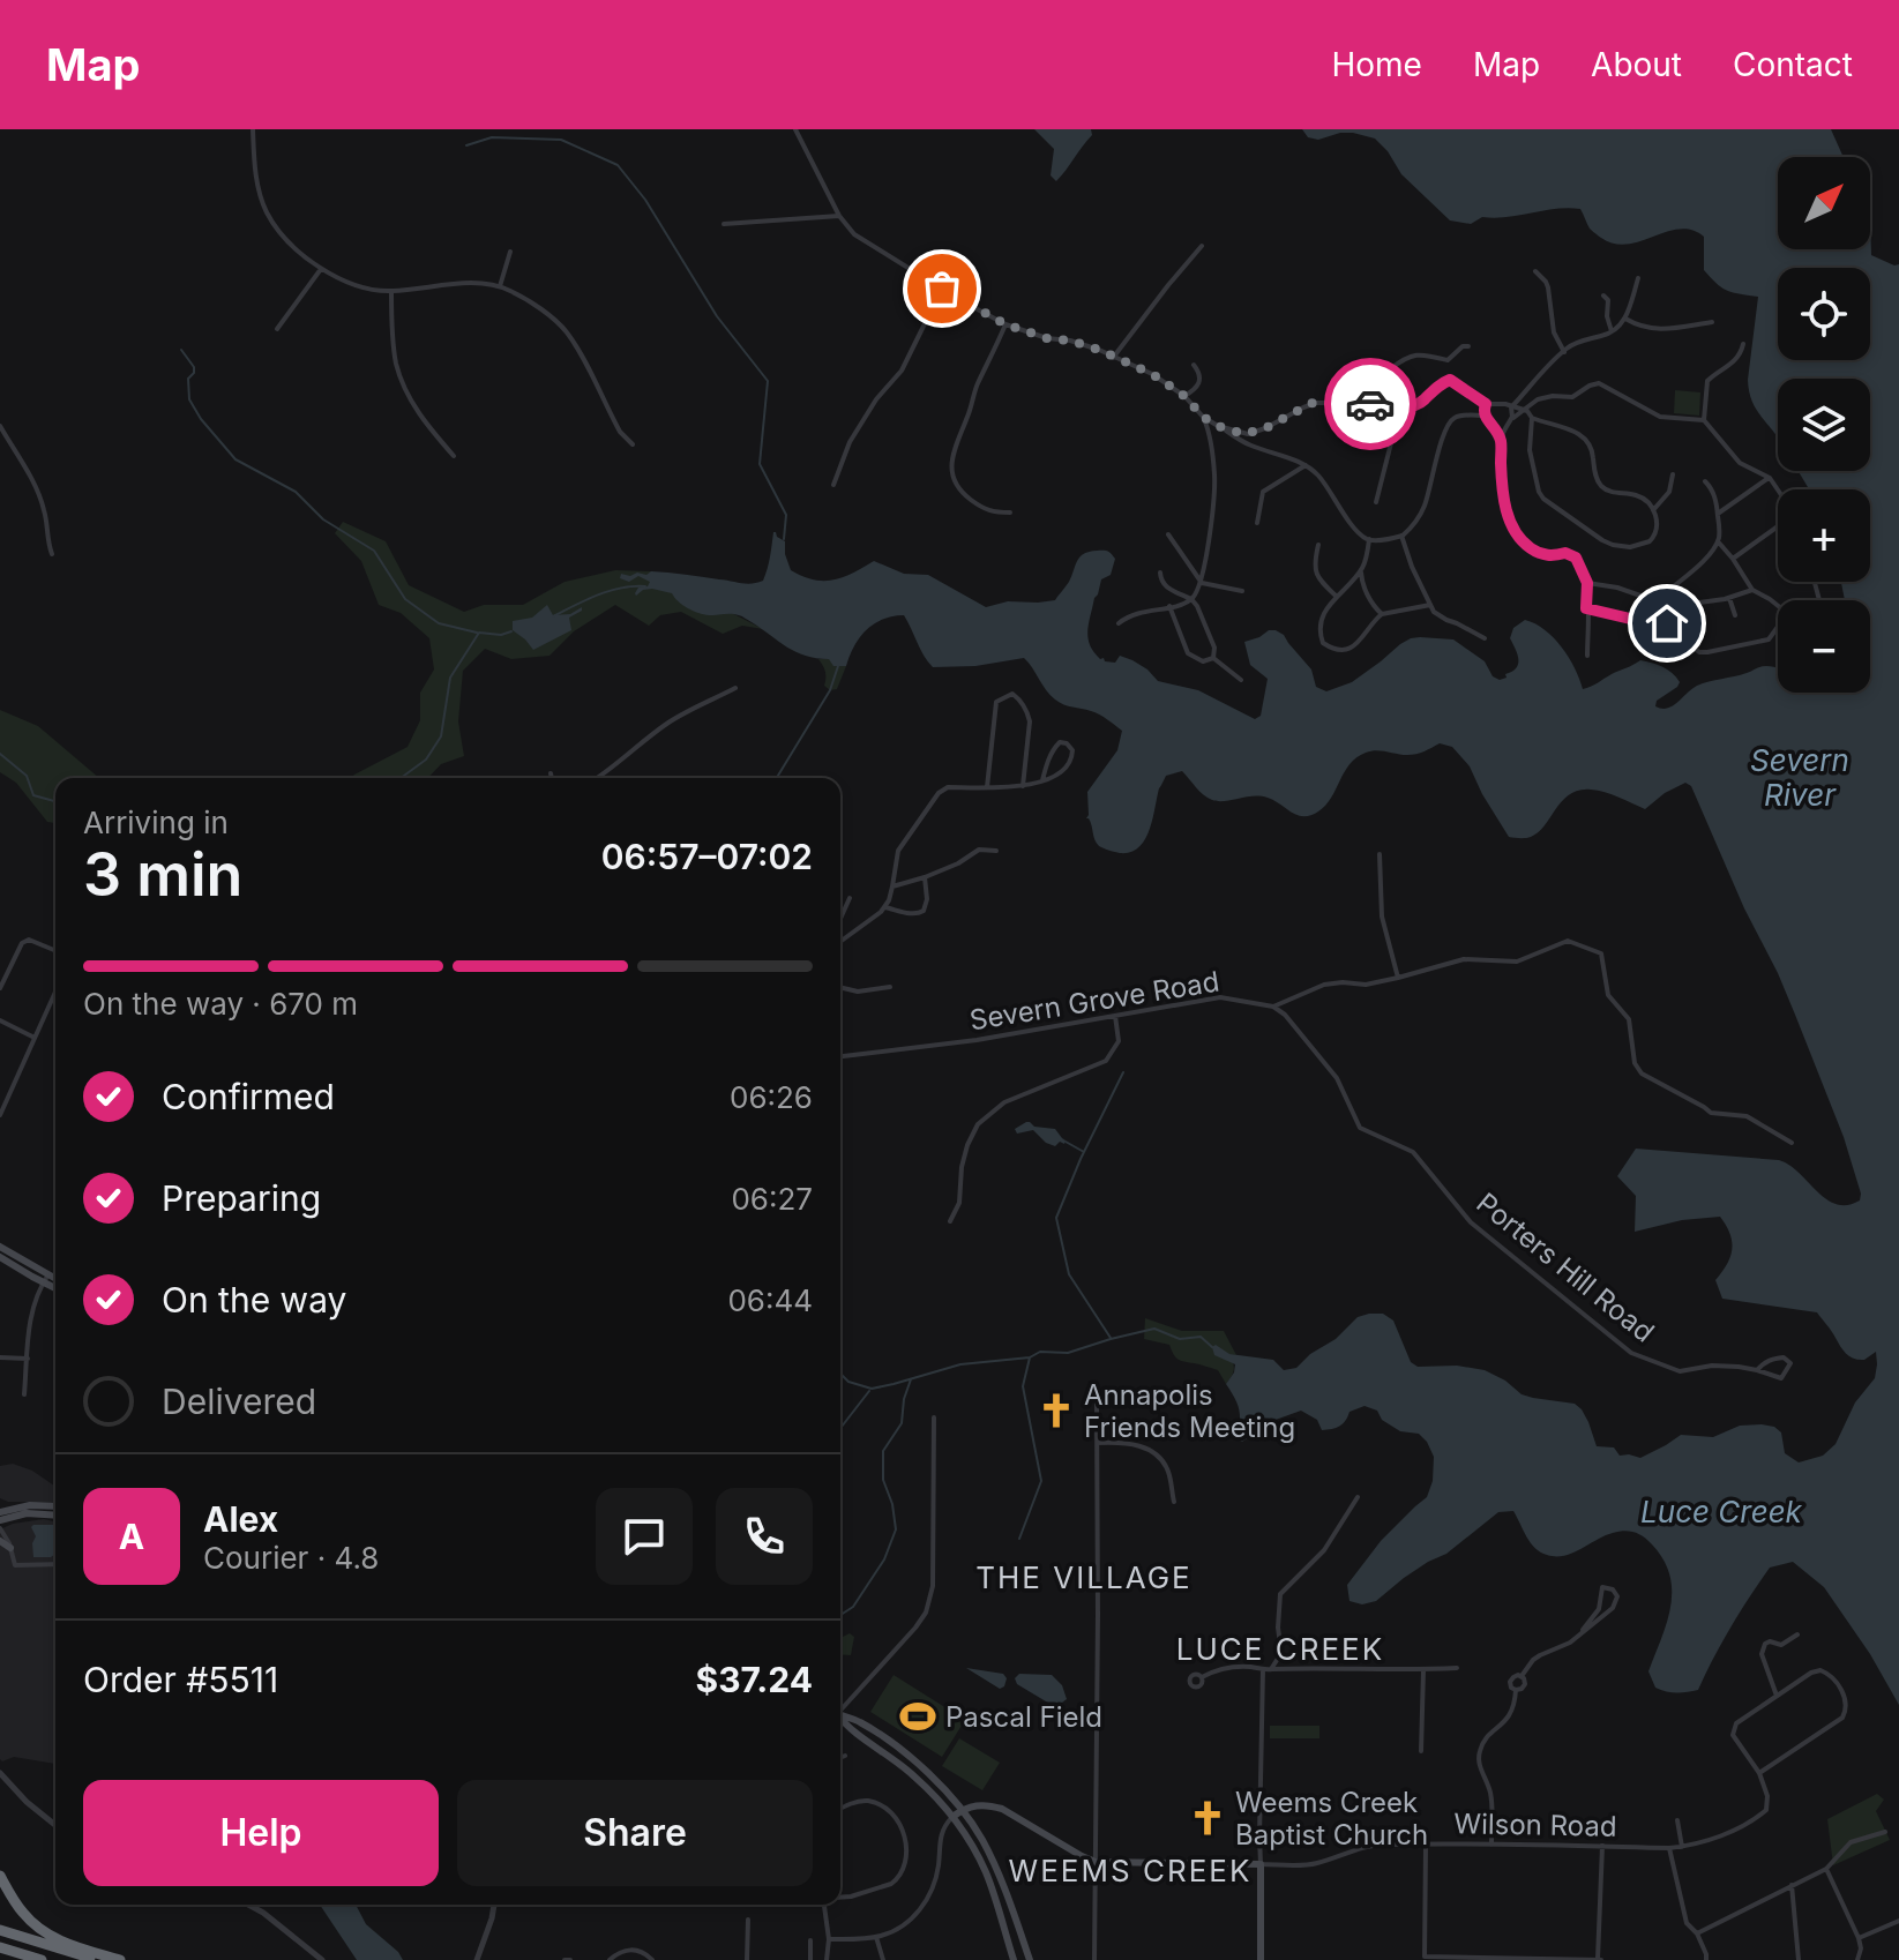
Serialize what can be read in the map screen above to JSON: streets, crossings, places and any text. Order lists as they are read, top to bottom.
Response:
{
  "streets": {
    "street": ["Severn Grove Road", "Porters Hill Road", "Wilson Road"]
  },
  "crossings": [
    ["Severn Grove Road", "Porters Hill Road"]
  ],
  "districts": ["THE VILLAGE", "LUCE CREEK", "WEEMS CREEK"],
  "water": ["Severn River", "Luce Creek"],
  "places": {
    "church": ["Annapolis Friends Meeting", "Weems Creek Baptist Church"],
    "sports": ["Pascal Field"]
  },
  "north": "top right",
  "page": {
    "header": "Map",
    "nav": [
      "Home",
      "Map",
      "About",
      "Contact"
    ],
    "map_buttons": ["+", "−"],
    "heading": ["3 min", "Arriving in", "06:57–07:02"],
    "panel": [
      "Alex",
      "Courier · 4.8",
      "Order #5511",
      "$37.24"
    ],
    "bar": "On the way · 670 m",
    "list": [
      ["Confirmed", "06:26"],
      ["Preparing", "06:27"],
      ["On the way", "06:44"],
      "Delivered"
    ],
    "round": "A",
    "buttons": ["Help", "Share"]
  }
}
